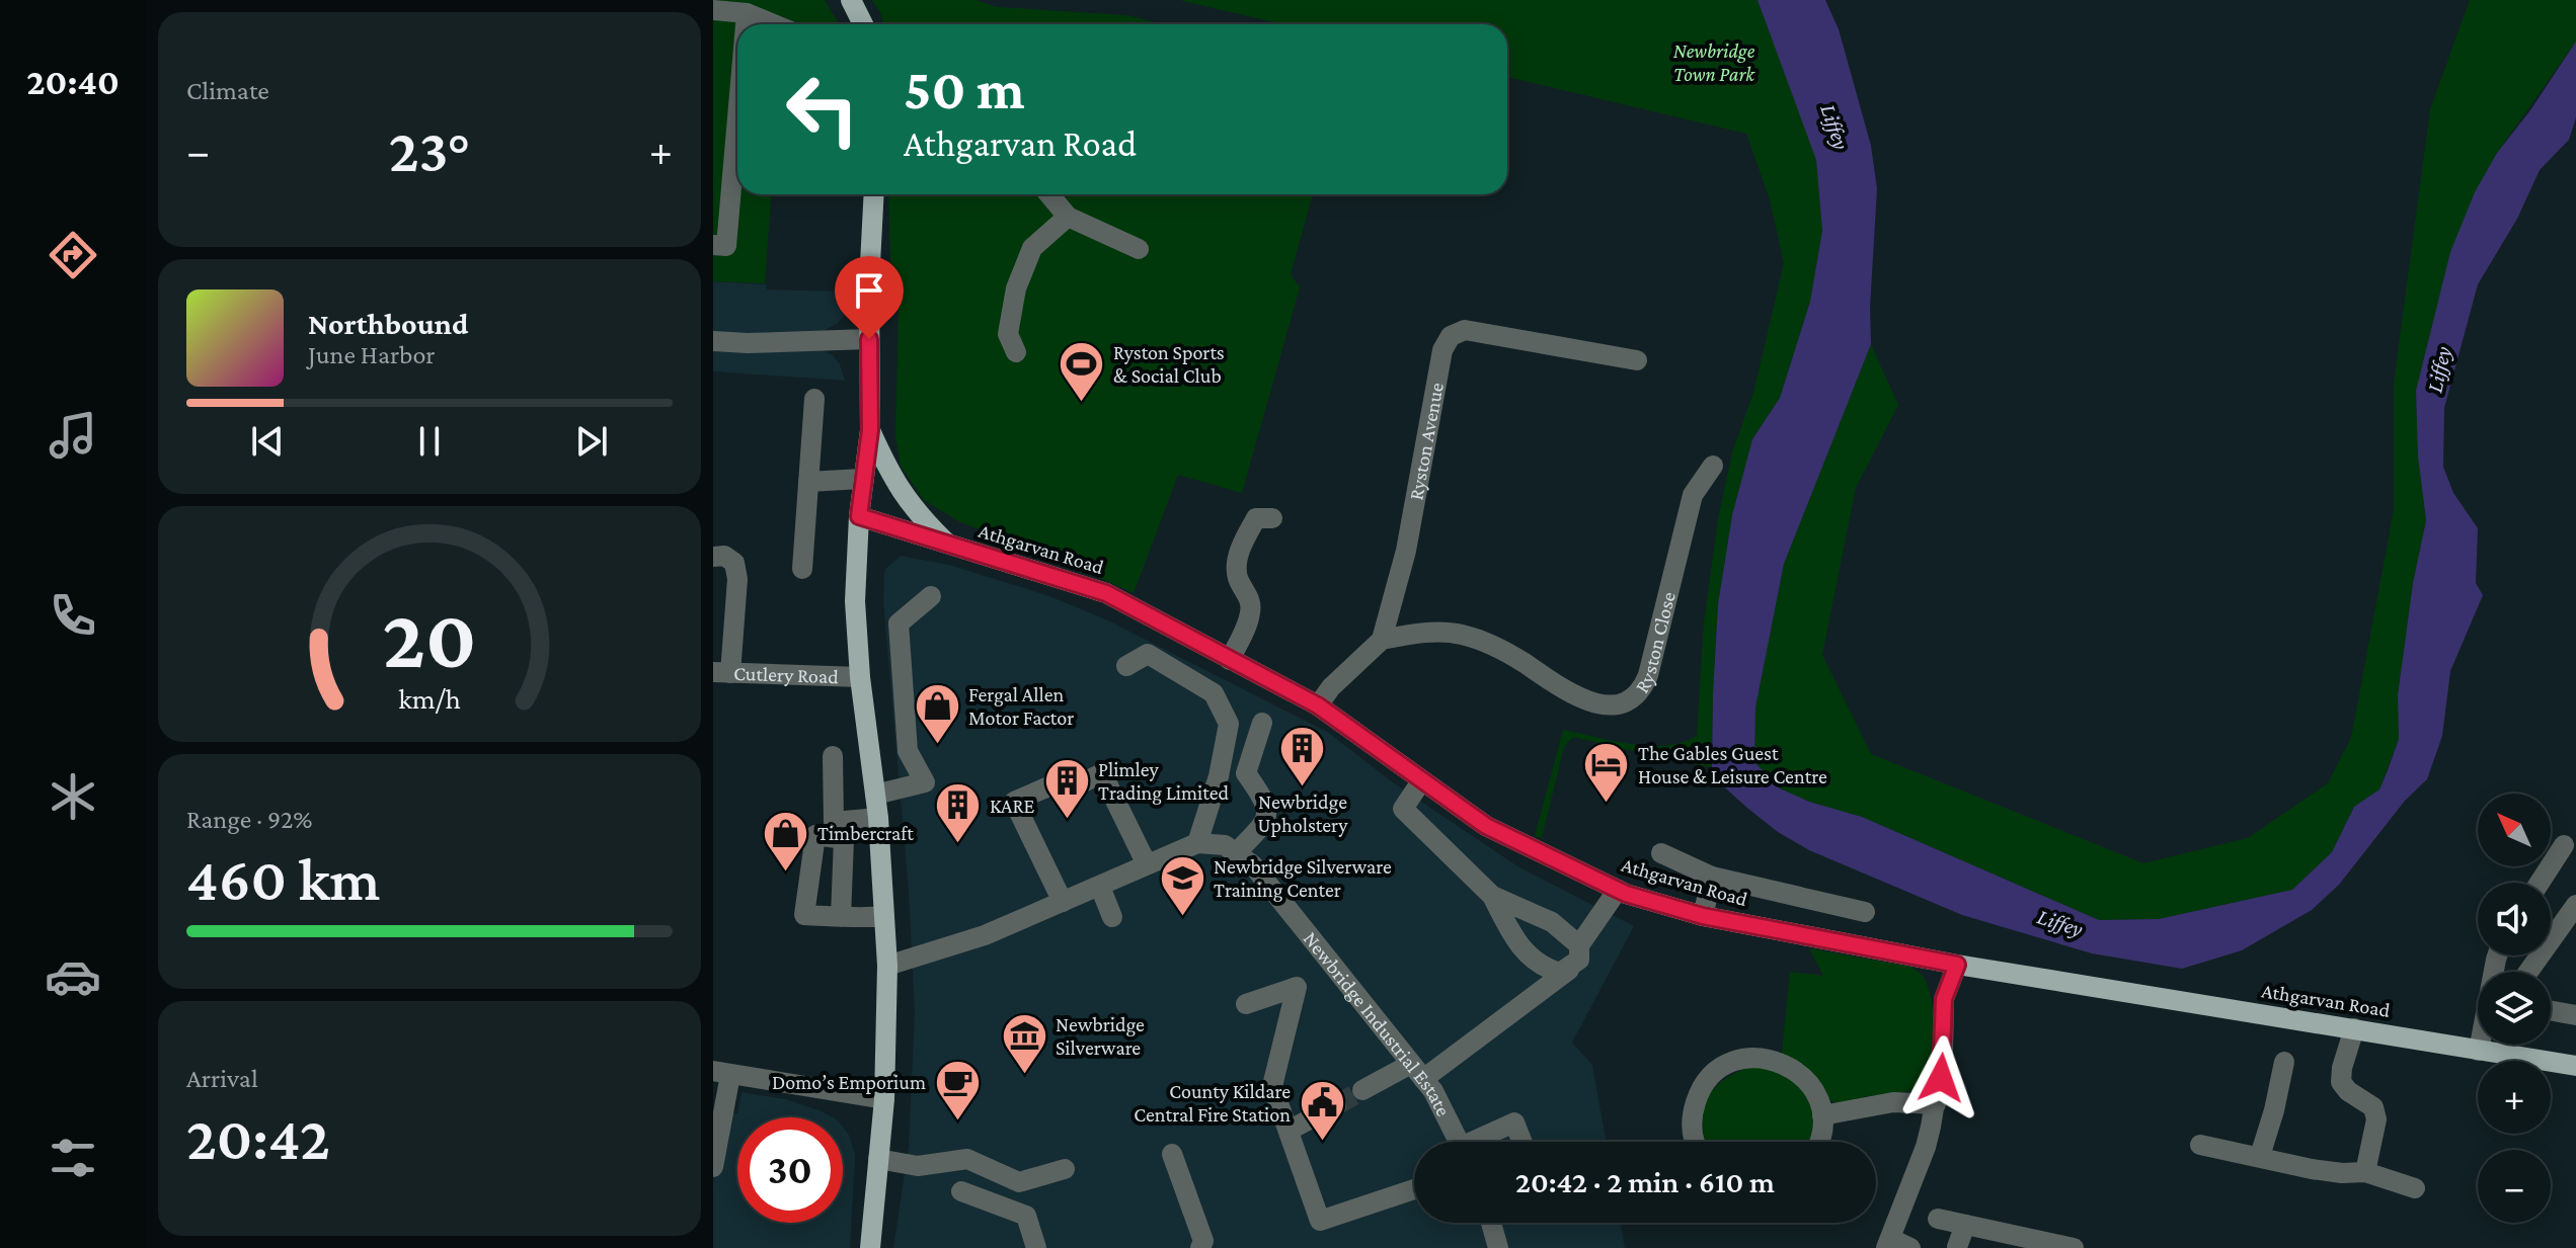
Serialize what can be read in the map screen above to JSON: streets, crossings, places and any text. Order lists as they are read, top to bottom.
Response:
{
  "streets": {
    "main road": ["Athgarvan Road"],
    "street": [
      "Ryston Avenue",
      "Ryston Close",
      "Cutlery Road",
      "Newbridge Industrial Estate"
    ]
  },
  "crossings": [
    ["Ryston Avenue", "Ryston Close"]
  ],
  "water": ["Liffey"],
  "parks": ["Newbridge Town Park"],
  "places": {
    "sports": ["Ryston Sports & Social Club"],
    "shop": ["Fergal Allen Motor Factor", "Timbercraft"],
    "building": ["Newbridge Upholstery", "Plimley Trading Limited", "KARE"],
    "hotel": ["The Gables Guest House & Leisure Centre"],
    "school or university": ["Newbridge Silverware Training Center"],
    "museum": ["Newbridge Silverware"],
    "cafe": ["Domo’s Emporium"],
    "public building": ["County Kildare Central Fire Station"]
  },
  "north": "top left",
  "page": {
    "tabs": "20:40",
    "tile": [
      "Climate",
      ["Range · 92%", "460 km"],
      ["Arrival", "20:42"]
    ],
    "turn": ["50 m", "Athgarvan Road"],
    "heat": ["−", "23°", "+"],
    "song": ["Northbound", "June Harbor"],
    "map_buttons": ["+", "−"],
    "limit": "30",
    "trip": "20:42 · 2 min · 610 m",
    "gauge": ["20", "km/h"]
  }
}
